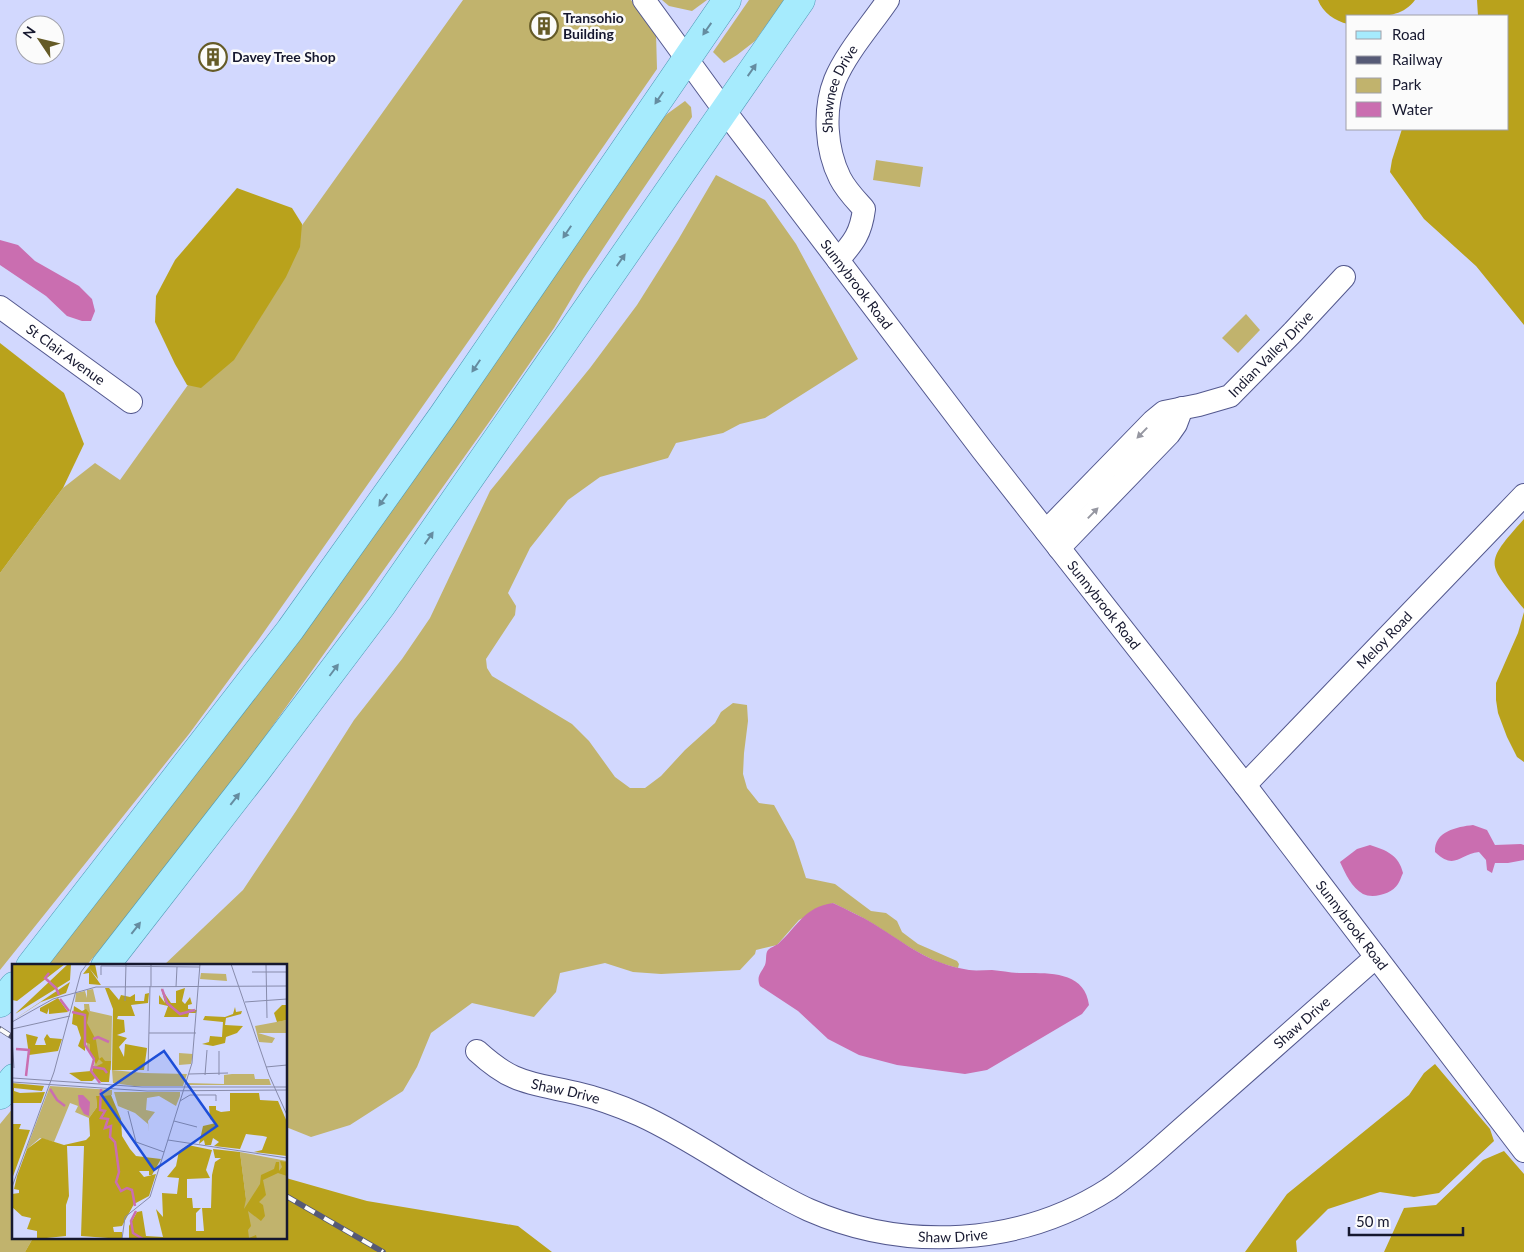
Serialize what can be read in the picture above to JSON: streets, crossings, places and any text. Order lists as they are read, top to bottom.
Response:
{
  "streets": {
    "street": [
      "Shawnee Drive",
      "Sunnybrook Road",
      "Indian Valley Drive",
      "St Clair Avenue",
      "Meloy Road",
      "Shaw Drive"
    ]
  },
  "crossings": [
    ["Shawnee Drive", "Sunnybrook Road"],
    ["Sunnybrook Road", "Indian Valley Drive"],
    ["Sunnybrook Road", "Meloy Road"],
    ["Sunnybrook Road", "Shaw Drive"]
  ],
  "places": {
    "building": ["Transohio Building", "Davey Tree Shop"]
  },
  "legend": [
    "Road",
    "Railway",
    "Park",
    "Water"
  ],
  "scale_bar": "50 m",
  "north": "top left"
}
